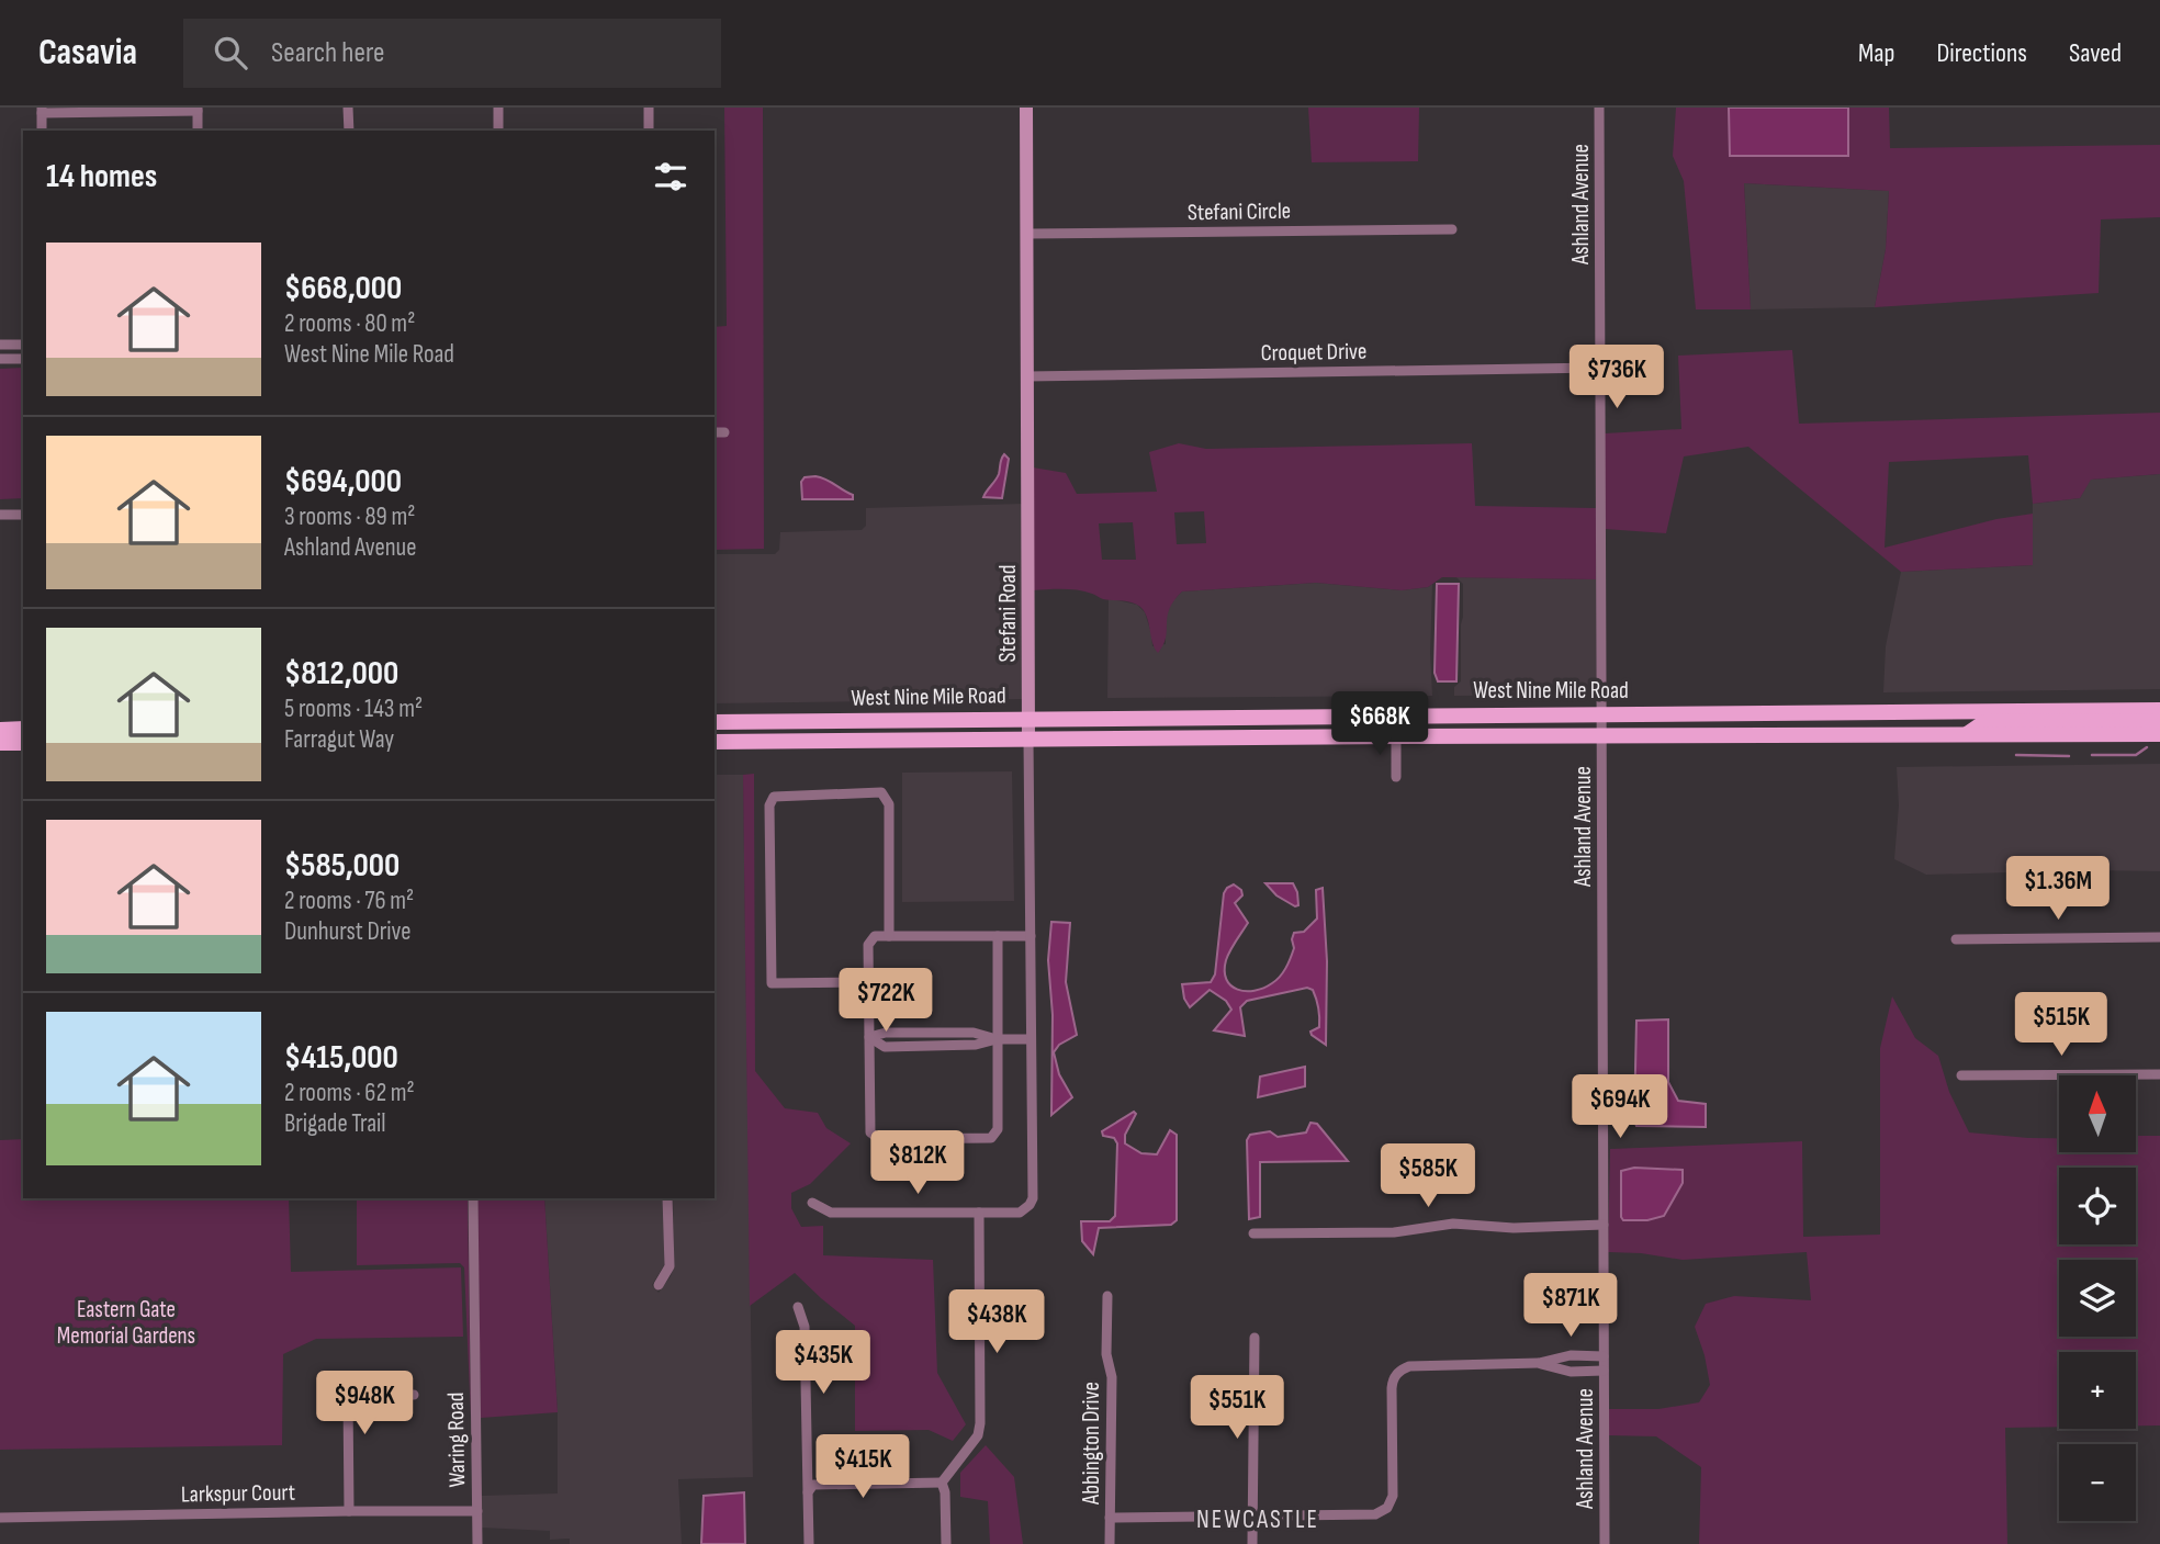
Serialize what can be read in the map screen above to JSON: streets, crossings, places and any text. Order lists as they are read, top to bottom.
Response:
{
  "streets": {
    "main road": ["West Nine Mile Road"],
    "street": [
      "Ashland Avenue",
      "Stefani Circle",
      "Croquet Drive",
      "Stefani Road",
      "Waring Road",
      "Abbington Drive",
      "Larkspur Court"
    ]
  },
  "crossings": [
    ["Ashland Avenue", "Croquet Drive"],
    ["Ashland Avenue", "West Nine Mile Road"],
    ["Stefani Circle", "Stefani Road"],
    ["Croquet Drive", "Stefani Road"],
    ["Stefani Road", "West Nine Mile Road"],
    ["Waring Road", "Larkspur Court"]
  ],
  "districts": ["NEWCASTLE"],
  "parks": ["Eastern Gate Memorial Gardens"],
  "north": "top",
  "page": {
    "header": "Casavia",
    "search": "Search here",
    "nav": ["Map", "Directions", "Saved"],
    "heading": "14 homes",
    "list": [
      {
        "name": "$668,000",
        "note": "2 rooms · 80 m² · West Nine Mile Road"
      },
      {
        "name": "$694,000",
        "note": "3 rooms · 89 m² · Ashland Avenue"
      },
      {
        "name": "$812,000",
        "note": "5 rooms · 143 m² · Farragut Way"
      },
      {
        "name": "$585,000",
        "note": "2 rooms · 76 m² · Dunhurst Drive"
      },
      {
        "name": "$415,000",
        "note": "2 rooms · 62 m² · Brigade Trail"
      }
    ],
    "price": [
      "$736K",
      "$668K",
      "$1.36M",
      "$722K",
      "$515K",
      "$694K",
      "$812K",
      "$585K",
      "$871K",
      "$438K",
      "$435K",
      "$948K",
      "$551K",
      "$415K"
    ],
    "map_buttons": ["+", "−"]
  }
}
